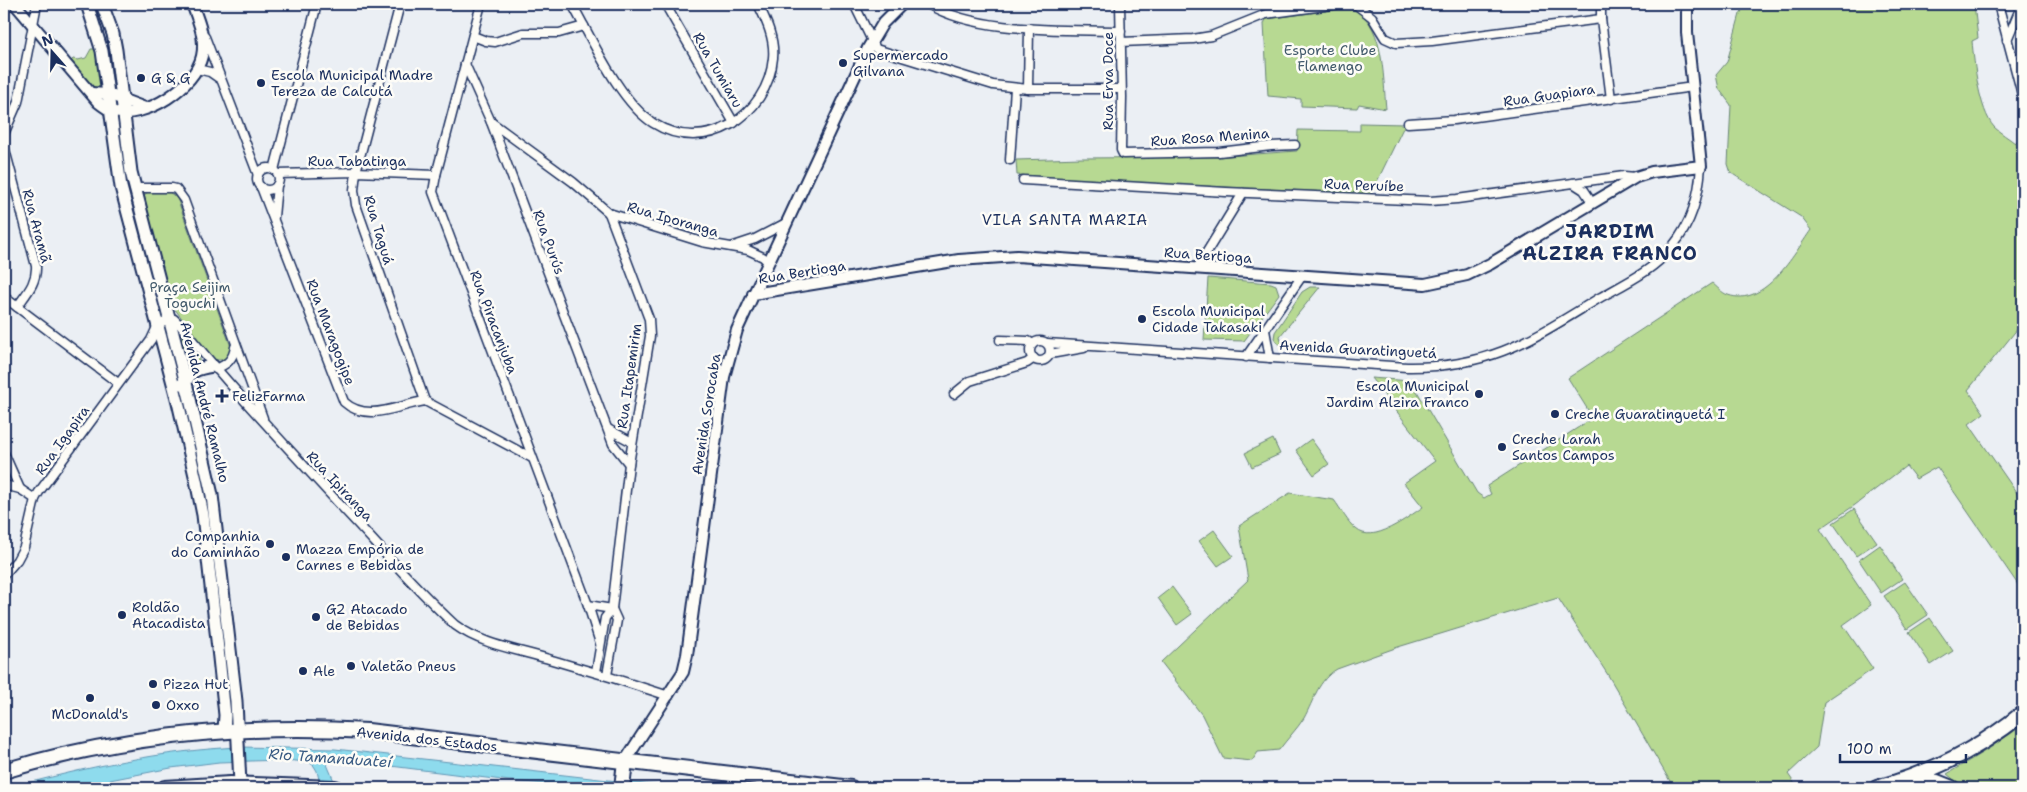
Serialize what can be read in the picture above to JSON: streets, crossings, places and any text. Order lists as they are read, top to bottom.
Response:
{
  "streets": {
    "highway": ["Avenida dos Estados"],
    "main road": ["Avenida André Ramalho"],
    "street": [
      "Rua Tumiaru",
      "Rua Erva Doce",
      "Rua Guapiara",
      "Rua Rosa Menina",
      "Rua Tabatinga",
      "Rua Peruíbe",
      "Rua Iporanga",
      "Rua Aramã",
      "Rua Taguá",
      "Rua Purús",
      "Rua Bertioga",
      "Rua Piracanjuba",
      "Rua Maragogipe",
      "Avenida Guaratinguetá",
      "Rua Itapemirim",
      "Avenida Sorocaba",
      "Rua Igapira",
      "Rua Ipiranga"
    ]
  },
  "crossings": [
    ["Rua Erva Doce", "Rua Rosa Menina"],
    ["Rua Guapiara", "Avenida Guaratinguetá"],
    ["Rua Tabatinga", "Rua Taguá"],
    ["Rua Tabatinga", "Rua Piracanjuba"],
    ["Rua Tabatinga", "Rua Maragogipe"],
    ["Rua Peruíbe", "Rua Bertioga"],
    ["Rua Peruíbe", "Avenida Guaratinguetá"],
    ["Rua Iporanga", "Rua Itapemirim"],
    ["Rua Iporanga", "Avenida Sorocaba"],
    ["Rua Taguá", "Rua Maragogipe"],
    ["Rua Purús", "Rua Piracanjuba"],
    ["Rua Purús", "Rua Itapemirim"],
    ["Rua Bertioga", "Avenida Sorocaba"],
    ["Rua Piracanjuba", "Rua Itapemirim"],
    ["Rua Itapemirim", "Rua Ipiranga"],
    ["Avenida André Ramalho", "Rua Igapira"],
    ["Avenida André Ramalho", "Rua Ipiranga"],
    ["Avenida André Ramalho", "Avenida dos Estados"],
    ["Avenida Sorocaba", "Rua Ipiranga"],
    ["Avenida Sorocaba", "Avenida dos Estados"]
  ],
  "districts": ["VILA SANTA MARIA", "JARDIM ALZIRA FRANCO"],
  "water": ["Rio Tamanduateí"],
  "parks": ["Esporte Clube Flamengo", "Praça Seijim Toguchi"],
  "places": {
    "other": [
      "Supermercado Gilvana",
      "G & G",
      "Escola Municipal Madre Tereza de Calcutá",
      "Escola Municipal Cidade Takasaki",
      "Escola Municipal Jardim Alzira Franco",
      "Creche Guaratinguetá I",
      "Creche Larah Santos Campos",
      "Companhia do Caminhão",
      "Mazza Empória de Carnes e Bebidas",
      "Roldão Atacadista",
      "G2 Atacado de Bebidas",
      "Valetão Pneus",
      "Ale",
      "Pizza Hut",
      "McDonald's",
      "Oxxo"
    ],
    "health": ["FelizFarma"]
  },
  "scale_bar": "100 m",
  "north": "top"
}
